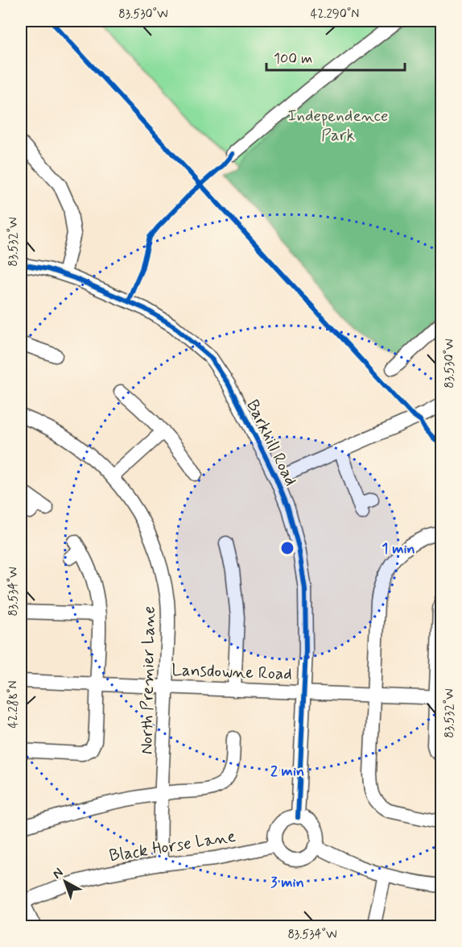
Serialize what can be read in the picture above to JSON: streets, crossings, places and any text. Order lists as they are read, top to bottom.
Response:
{
  "streets": {
    "street": [
      "Barkhill Road",
      "Lansdowne Road",
      "North Premier Lane",
      "Black Horse Lane"
    ]
  },
  "crossings": [
    ["Barkhill Road", "Lansdowne Road"],
    ["Barkhill Road", "Black Horse Lane"],
    ["Lansdowne Road", "North Premier Lane"],
    ["North Premier Lane", "Black Horse Lane"]
  ],
  "parks": ["Independence Park"],
  "scale_bar": "100 m",
  "north": "top left",
  "coordinates": [
    "83.530°W",
    "42.290°N",
    "83.532°W",
    "83.534°W",
    "42.288°N"
  ],
  "rings": ["1 min", "2 min", "3 min"]
}
